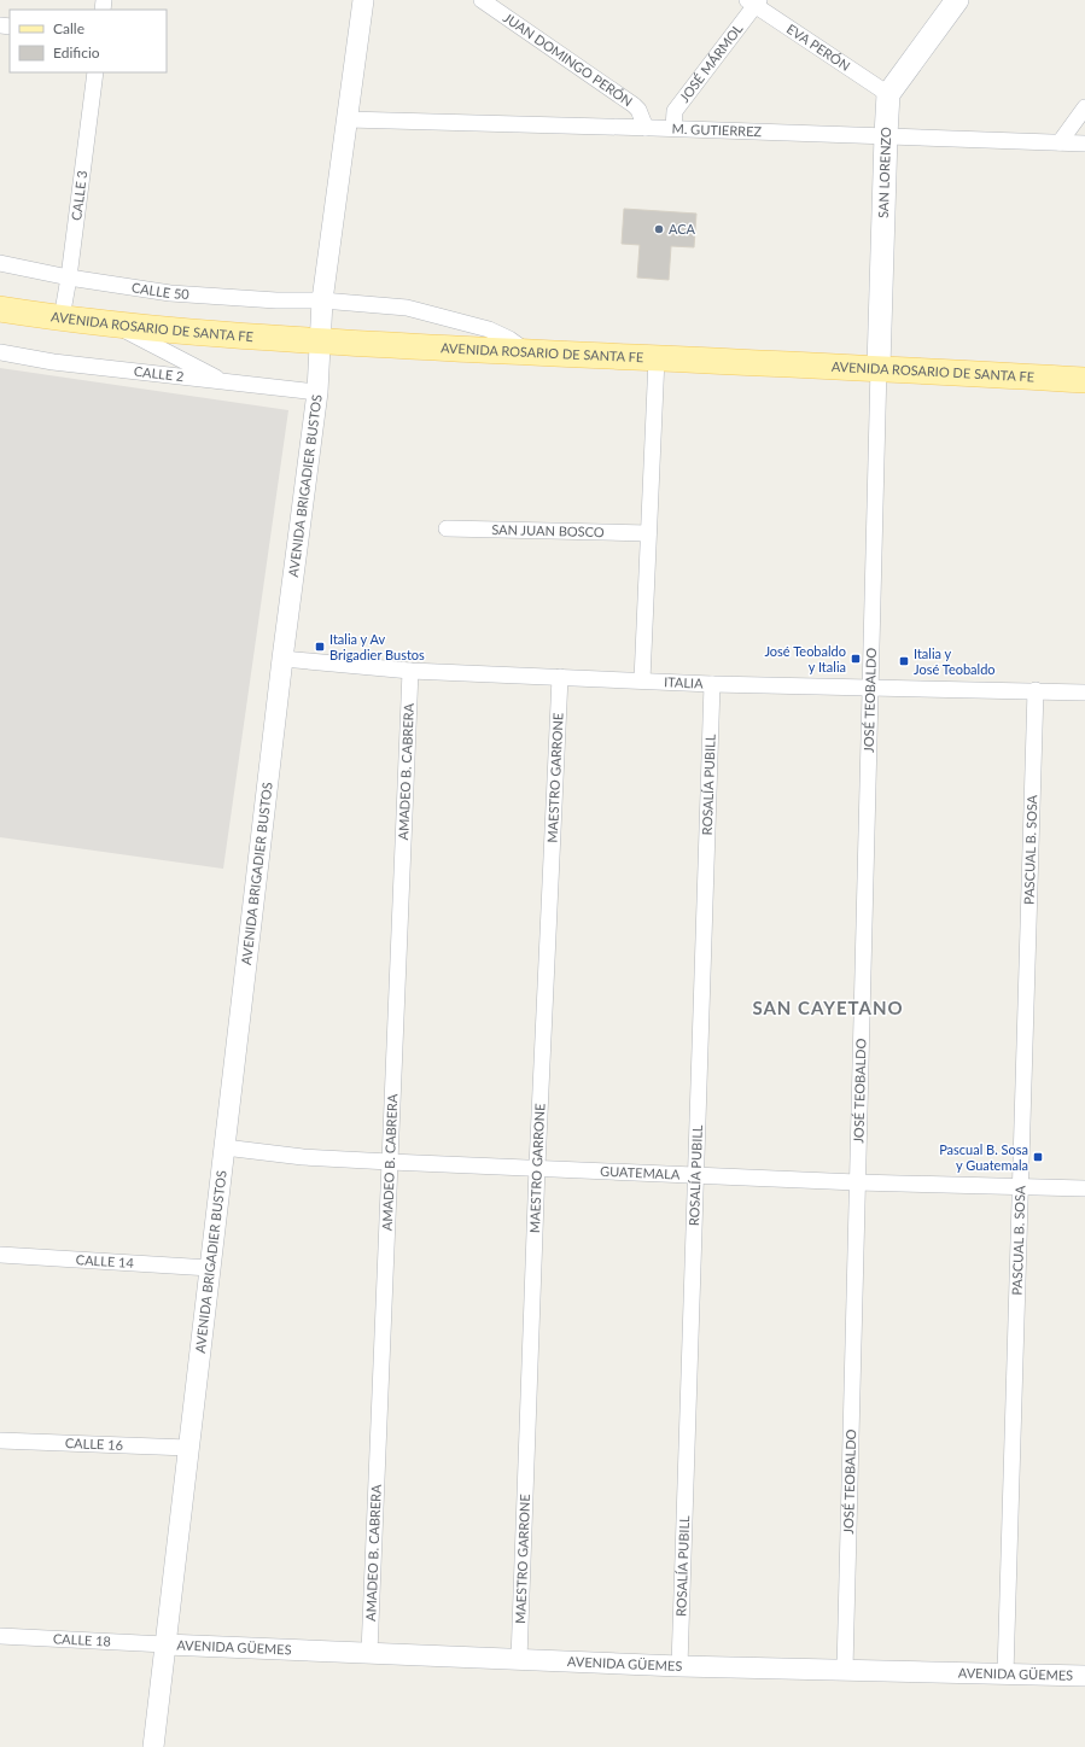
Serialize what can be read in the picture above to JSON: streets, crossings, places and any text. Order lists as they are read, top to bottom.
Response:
{
  "streets": {
    "main road": ["SAN LORENZO", "AVENIDA ROSARIO DE SANTA FE"],
    "street": [
      "EVA PERÓN",
      "JUAN DOMINGO PERÓN",
      "JOSÉ MÁRMOL",
      "M. GUTIERREZ",
      "CALLE 3",
      "CALLE 50",
      "CALLE 2",
      "AVENIDA BRIGADIER BUSTOS",
      "SAN JUAN BOSCO",
      "ITALIA",
      "JOSÉ TEOBALDO",
      "AMADEO B. CABRERA",
      "MAESTRO GARRONE",
      "ROSALÍA PUBILL",
      "PASCUAL B. SOSA",
      "GUATEMALA",
      "CALLE 14",
      "CALLE 16",
      "CALLE 18",
      "AVENIDA GÜEMES"
    ]
  },
  "crossings": [
    ["EVA PERÓN", "JOSÉ MÁRMOL"],
    ["EVA PERÓN", "SAN LORENZO"],
    ["JUAN DOMINGO PERÓN", "M. GUTIERREZ"],
    ["JOSÉ MÁRMOL", "M. GUTIERREZ"],
    ["M. GUTIERREZ", "SAN LORENZO"],
    ["M. GUTIERREZ", "AVENIDA BRIGADIER BUSTOS"],
    ["SAN LORENZO", "AVENIDA ROSARIO DE SANTA FE"],
    ["SAN LORENZO", "JOSÉ TEOBALDO"],
    ["CALLE 3", "CALLE 50"],
    ["CALLE 3", "AVENIDA ROSARIO DE SANTA FE"],
    ["CALLE 50", "AVENIDA ROSARIO DE SANTA FE"],
    ["CALLE 50", "AVENIDA BRIGADIER BUSTOS"],
    ["AVENIDA ROSARIO DE SANTA FE", "AVENIDA BRIGADIER BUSTOS"],
    ["AVENIDA ROSARIO DE SANTA FE", "JOSÉ TEOBALDO"],
    ["CALLE 2", "AVENIDA BRIGADIER BUSTOS"],
    ["AVENIDA BRIGADIER BUSTOS", "ITALIA"],
    ["AVENIDA BRIGADIER BUSTOS", "GUATEMALA"],
    ["AVENIDA BRIGADIER BUSTOS", "CALLE 14"],
    ["AVENIDA BRIGADIER BUSTOS", "CALLE 16"],
    ["AVENIDA BRIGADIER BUSTOS", "CALLE 18"],
    ["AVENIDA BRIGADIER BUSTOS", "AVENIDA GÜEMES"],
    ["ITALIA", "JOSÉ TEOBALDO"],
    ["ITALIA", "AMADEO B. CABRERA"],
    ["ITALIA", "MAESTRO GARRONE"],
    ["ITALIA", "ROSALÍA PUBILL"],
    ["ITALIA", "PASCUAL B. SOSA"],
    ["JOSÉ TEOBALDO", "GUATEMALA"],
    ["JOSÉ TEOBALDO", "AVENIDA GÜEMES"],
    ["AMADEO B. CABRERA", "GUATEMALA"],
    ["AMADEO B. CABRERA", "AVENIDA GÜEMES"],
    ["MAESTRO GARRONE", "GUATEMALA"],
    ["MAESTRO GARRONE", "AVENIDA GÜEMES"],
    ["ROSALÍA PUBILL", "GUATEMALA"],
    ["ROSALÍA PUBILL", "AVENIDA GÜEMES"],
    ["PASCUAL B. SOSA", "GUATEMALA"],
    ["PASCUAL B. SOSA", "AVENIDA GÜEMES"],
    ["CALLE 18", "AVENIDA GÜEMES"]
  ],
  "districts": ["SAN CAYETANO"],
  "places": {
    "other": ["ACA"],
    "transit": [
      "Italia y Av Brigadier Bustos",
      "José Teobaldo y Italia",
      "Italia y José Teobaldo",
      "Pascual B. Sosa y Guatemala"
    ]
  },
  "legend": ["Calle", "Edificio"]
}
